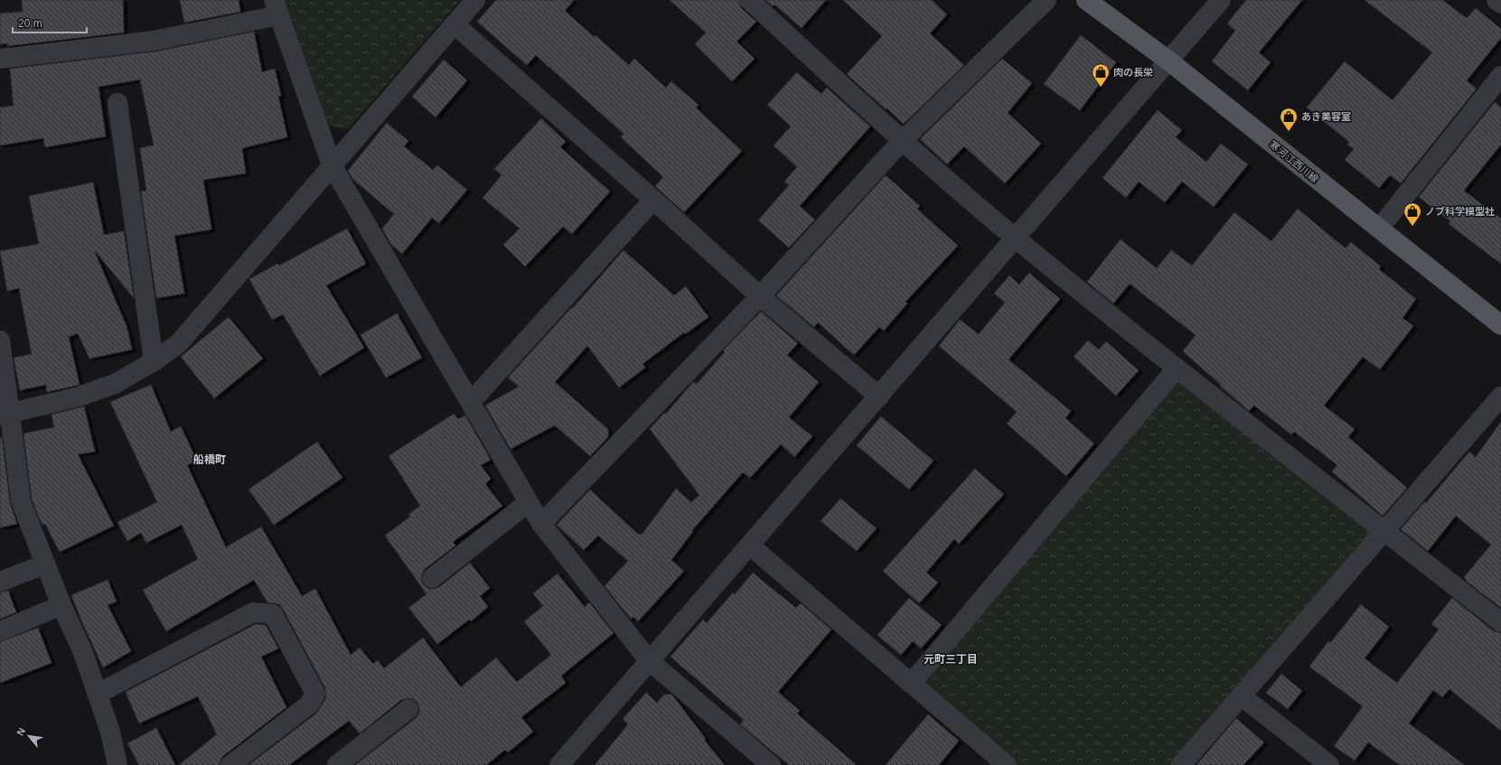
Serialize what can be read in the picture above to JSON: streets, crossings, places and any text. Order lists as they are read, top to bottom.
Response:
{
  "streets": {
    "main road": ["寒河江西川線"]
  },
  "districts": ["船橋町", "元町三丁目"],
  "places": {
    "shop": ["肉の長栄", "あき美容室", "ノブ科学模型社"]
  },
  "scale_bar": "20 m",
  "north": "top left"
}
